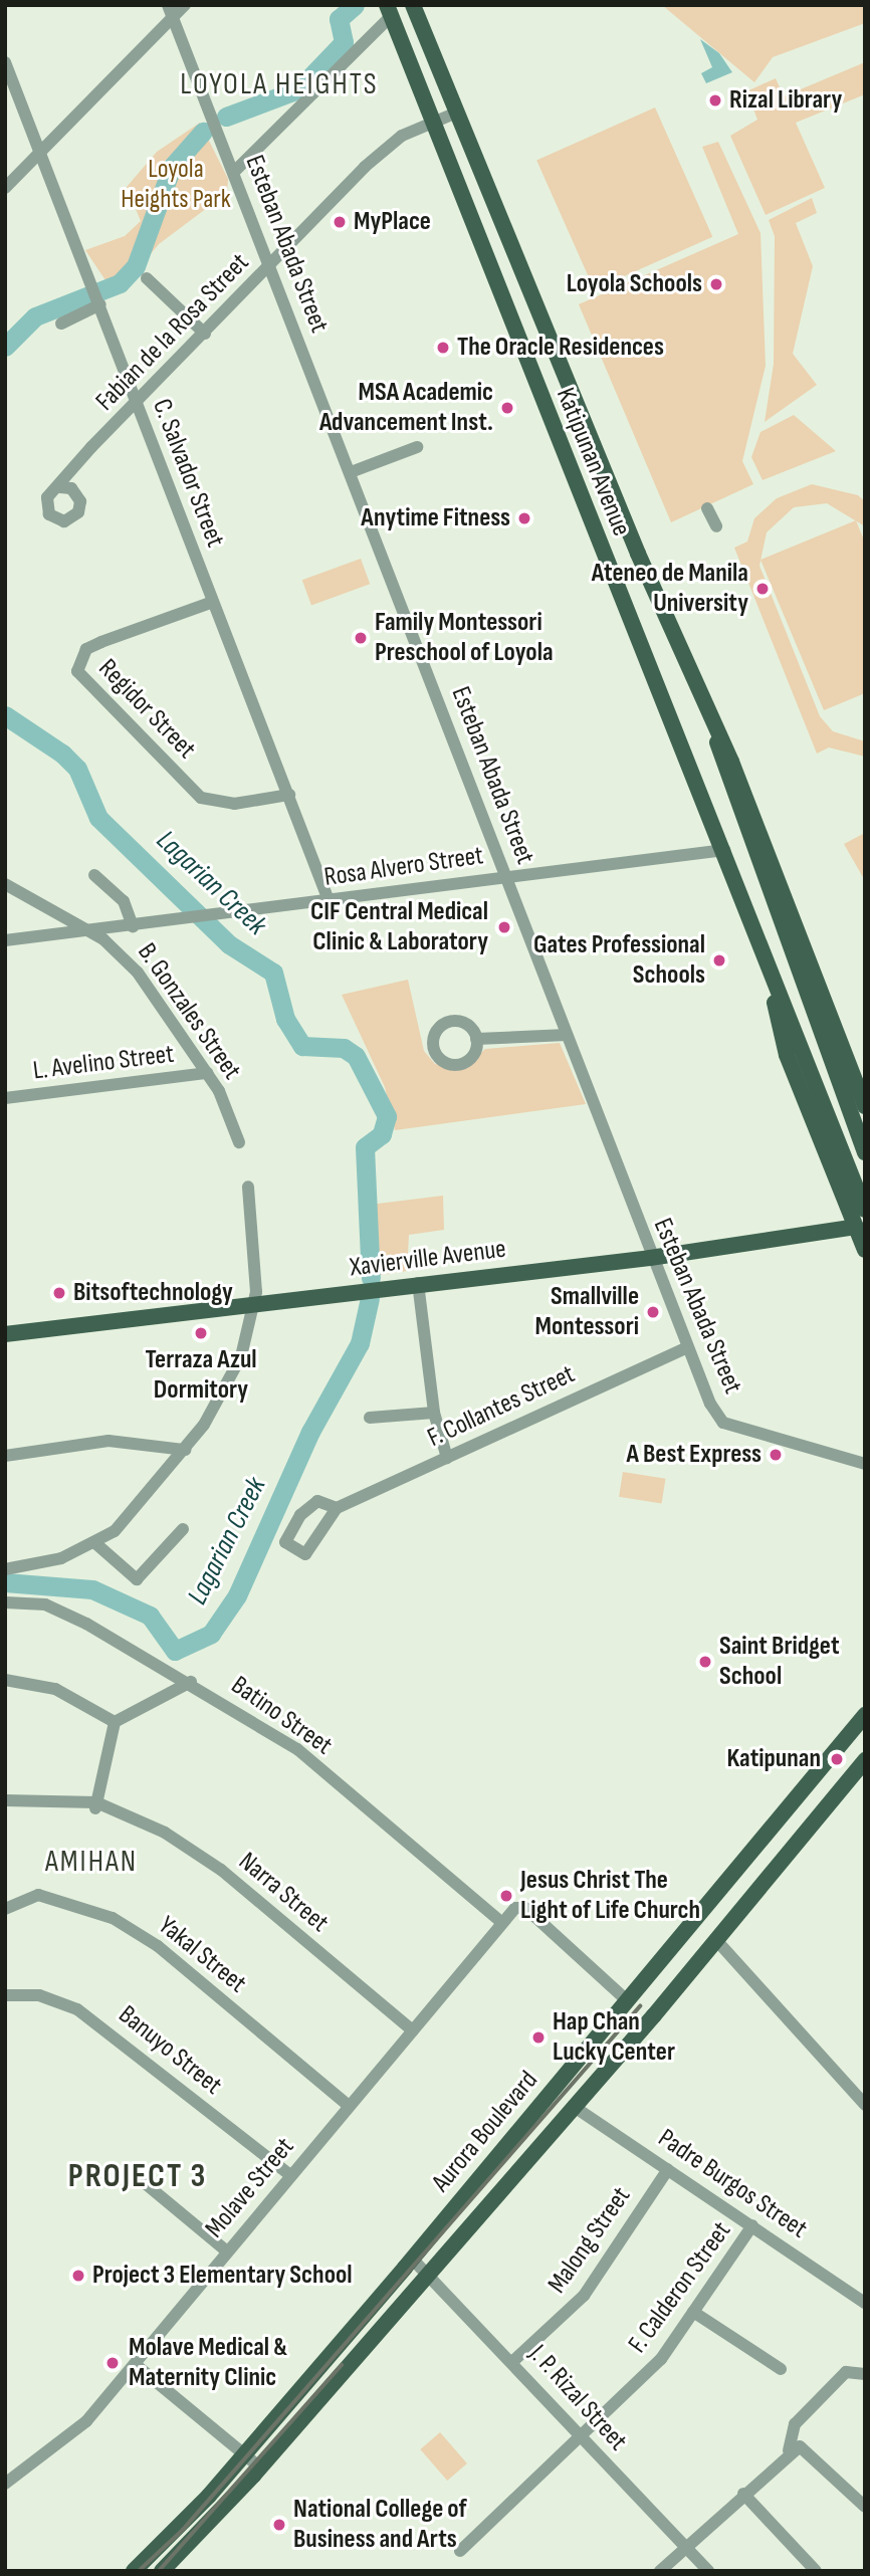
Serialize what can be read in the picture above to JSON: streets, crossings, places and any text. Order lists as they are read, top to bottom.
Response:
{
  "streets": {
    "main road": ["Katipunan Avenue", "Xavierville Avenue", "Aurora Boulevard"],
    "street": [
      "Esteban Abada Street",
      "Fabian de la Rosa Street",
      "C. Salvador Street",
      "Regidor Street",
      "Rosa Alvero Street",
      "B. Gonzales Street",
      "L. Avelino Street",
      "F. Collantes Street",
      "Batino Street",
      "Narra Street",
      "Yakal Street",
      "Banuyo Street",
      "Padre Burgos Street",
      "Molave Street",
      "Malong Street",
      "F. Calderon Street",
      "J. P. Rizal Street"
    ]
  },
  "crossings": [
    ["Esteban Abada Street", "Fabian de la Rosa Street"],
    ["Esteban Abada Street", "Rosa Alvero Street"],
    ["Esteban Abada Street", "Xavierville Avenue"],
    ["Esteban Abada Street", "F. Collantes Street"],
    ["Fabian de la Rosa Street", "Katipunan Avenue"],
    ["Fabian de la Rosa Street", "C. Salvador Street"],
    ["Katipunan Avenue", "Rosa Alvero Street"],
    ["Katipunan Avenue", "Xavierville Avenue"],
    ["C. Salvador Street", "Regidor Street"],
    ["C. Salvador Street", "Rosa Alvero Street"],
    ["Rosa Alvero Street", "B. Gonzales Street"],
    ["B. Gonzales Street", "L. Avelino Street"],
    ["Batino Street", "Molave Street"],
    ["Narra Street", "Molave Street"],
    ["Yakal Street", "Molave Street"],
    ["Banuyo Street", "Molave Street"],
    ["Aurora Boulevard", "Padre Burgos Street"],
    ["Aurora Boulevard", "Molave Street"],
    ["Aurora Boulevard", "J. P. Rizal Street"],
    ["Padre Burgos Street", "Malong Street"],
    ["Padre Burgos Street", "F. Calderon Street"],
    ["Malong Street", "J. P. Rizal Street"],
    ["F. Calderon Street", "J. P. Rizal Street"]
  ],
  "districts": ["LOYOLA HEIGHTS", "AMIHAN", "PROJECT 3"],
  "water": ["Lagarian Creek"],
  "parks": ["Loyola Heights Park"],
  "places": [
    "Rizal Library",
    "MyPlace",
    "Loyola Schools",
    "The Oracle Residences",
    "MSA Academic Advancement Inst.",
    "Anytime Fitness",
    "Ateneo de Manila University",
    "Family Montessori Preschool of Loyola",
    "CIF Central Medical Clinic & Laboratory",
    "Gates Professional Schools",
    "Bitsoftechnology",
    "Smallville Montessori",
    "Terraza Azul Dormitory",
    "A Best Express",
    "Saint Bridget School",
    "Katipunan",
    "Jesus Christ The Light of Life Church",
    "Hap Chan Lucky Center",
    "Project 3 Elementary School",
    "Molave Medical & Maternity Clinic",
    "National College of Business and Arts"
  ]
}
